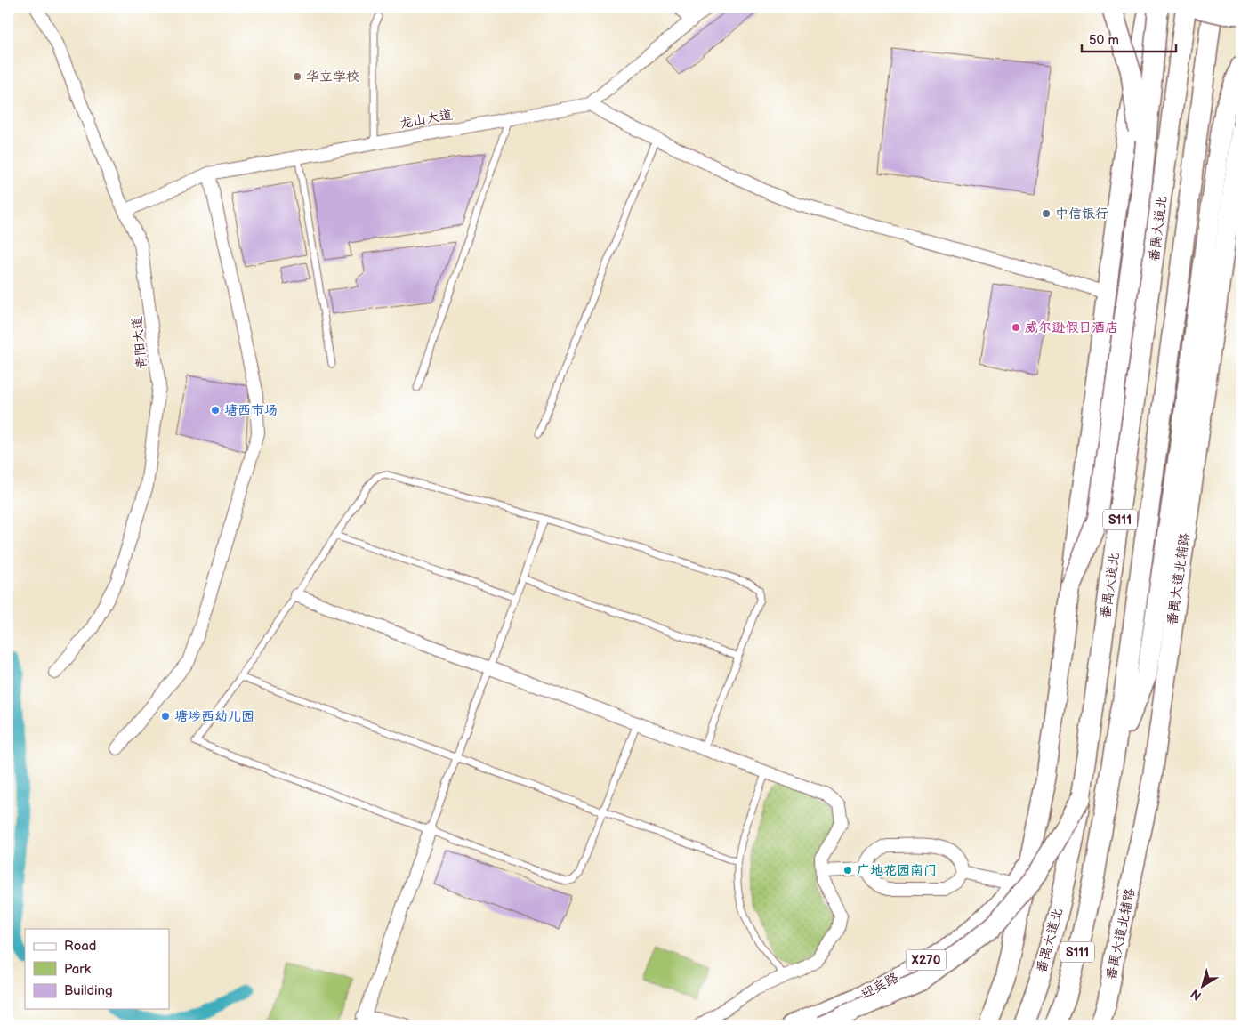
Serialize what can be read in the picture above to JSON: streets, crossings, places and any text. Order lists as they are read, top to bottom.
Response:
{
  "streets": {
    "highway": ["番禺大道北", "S111"],
    "main road": ["番禺大道北辅路", "X270", "迎宾路"],
    "street": ["龙山大道", "青阳大道"]
  },
  "crossings": [
    ["龙山大道", "青阳大道"]
  ],
  "places": [
    "华立学校",
    "中信银行",
    "威尔逊假日酒店",
    "塘西市场",
    "塘埗西幼儿园",
    "广地花园南门"
  ],
  "legend": ["Road", "Park", "Building"],
  "scale_bar": "50 m",
  "north": "bottom left"
}
